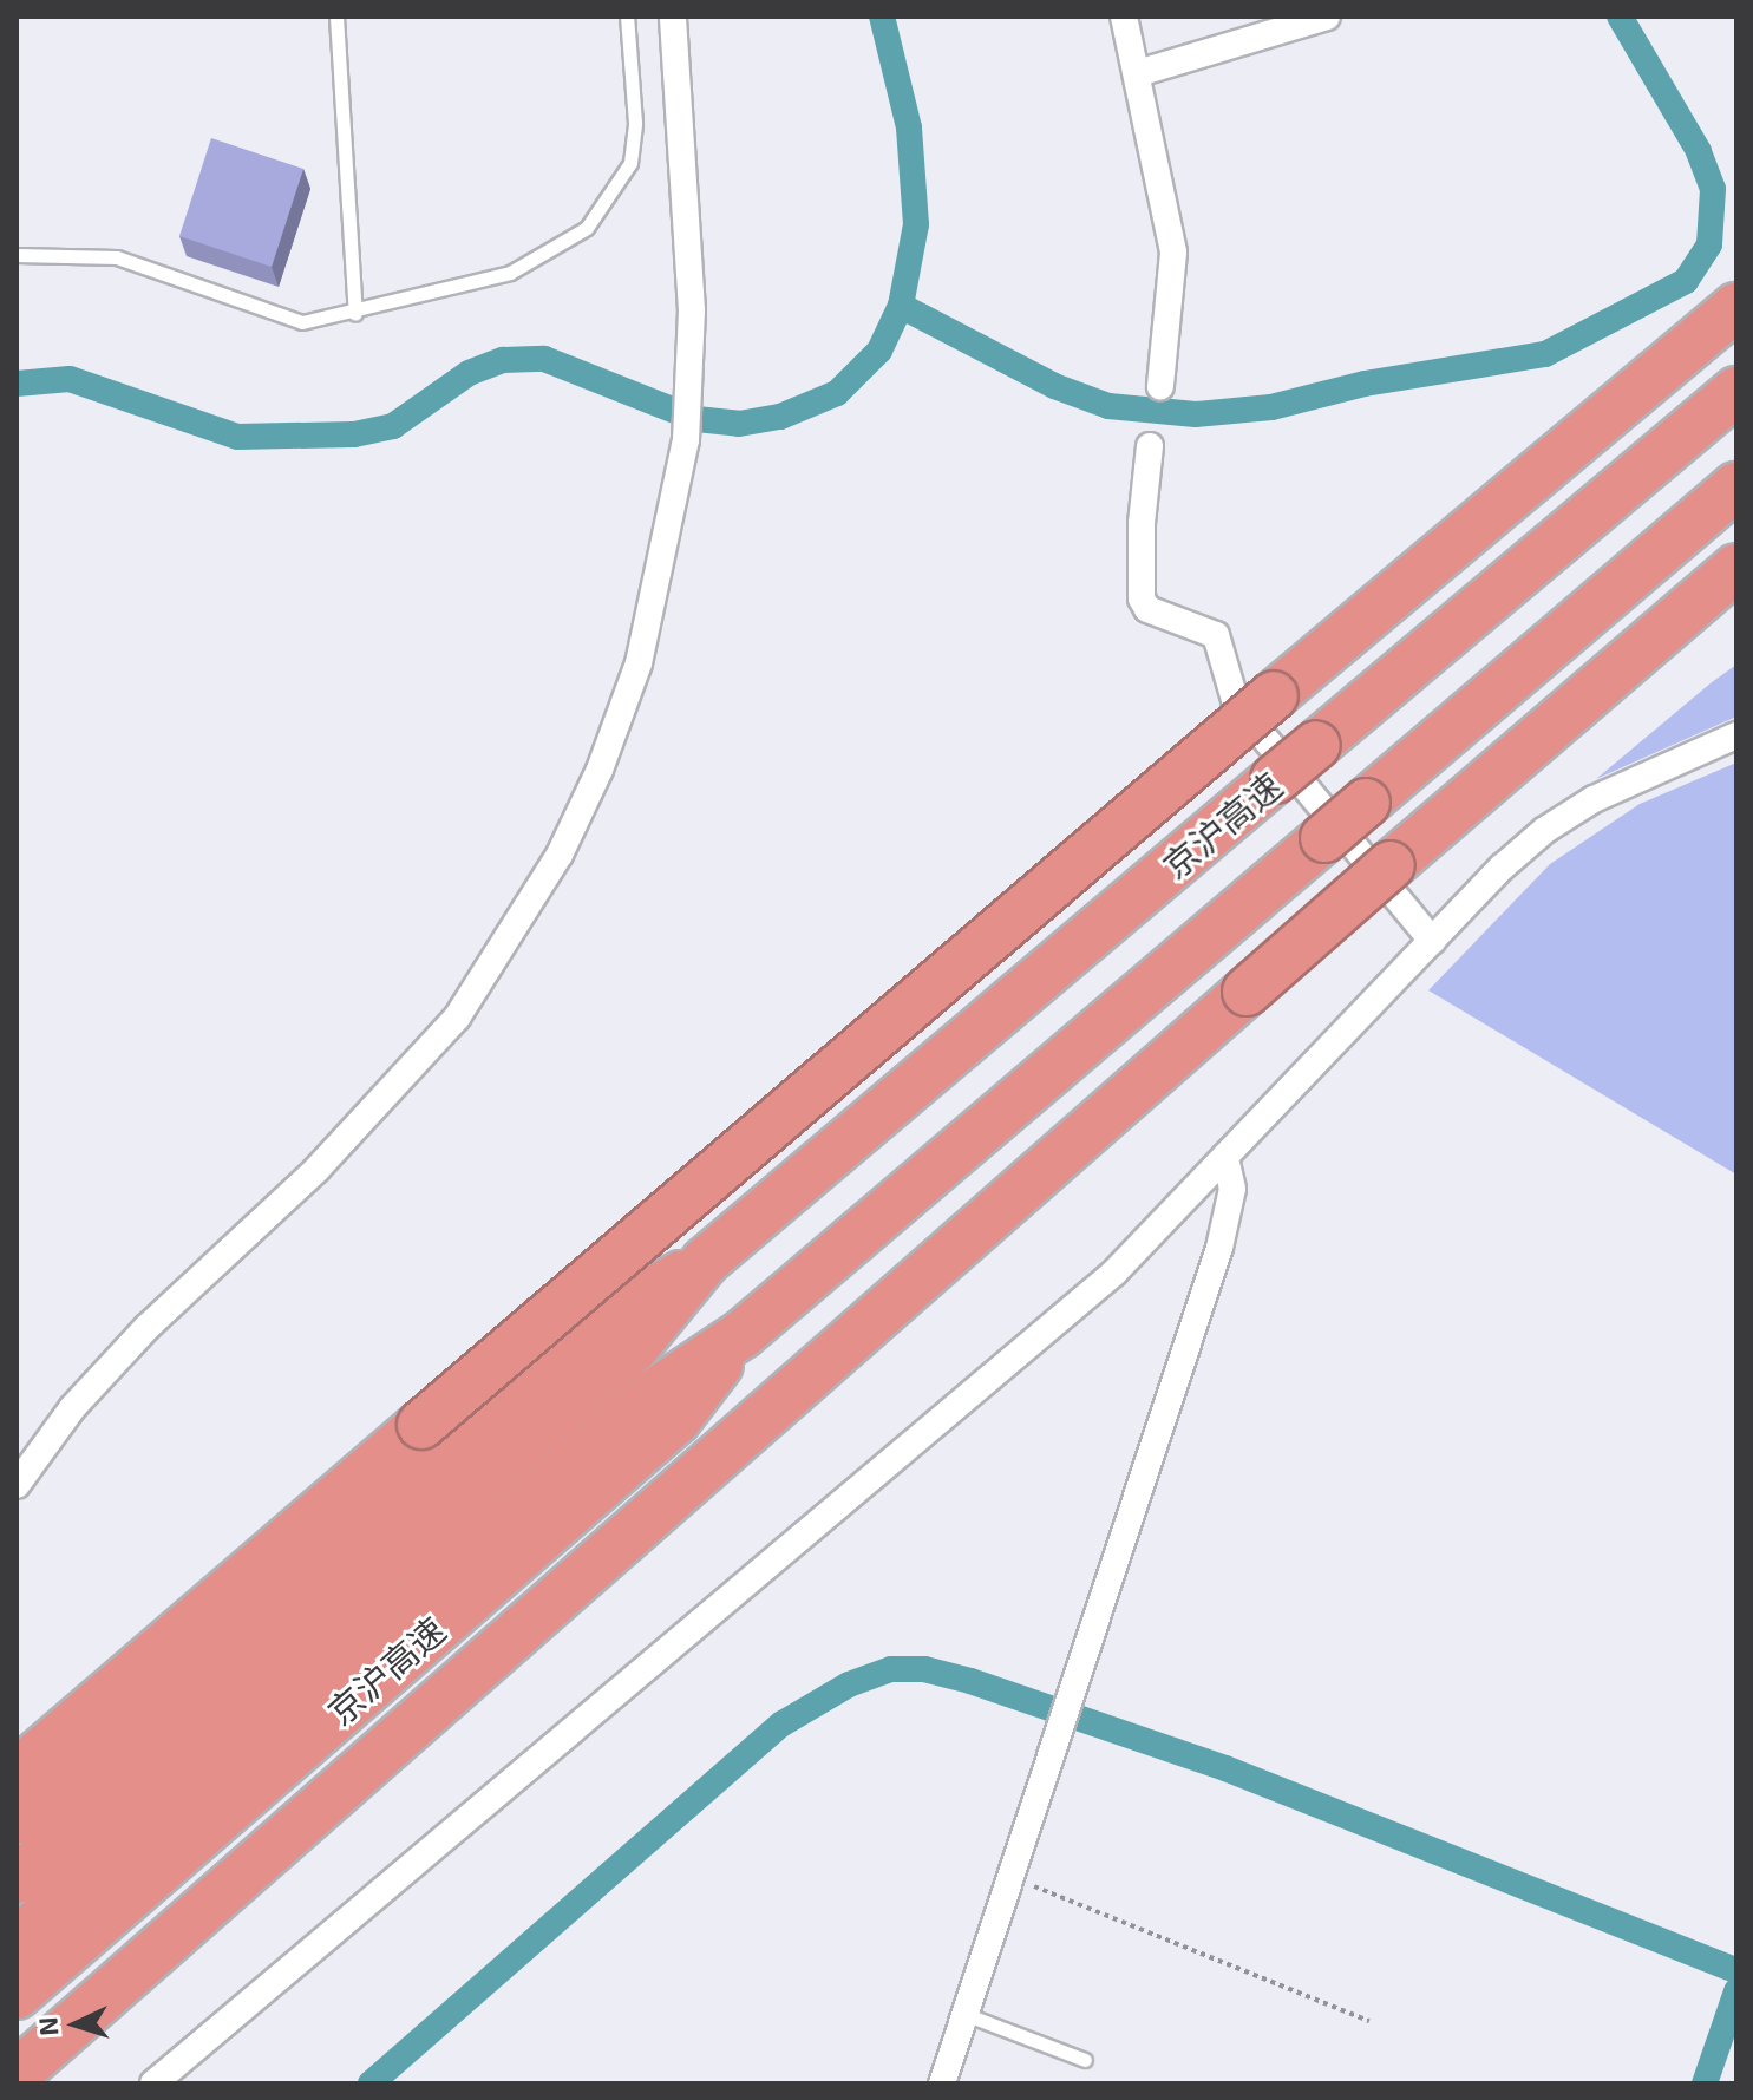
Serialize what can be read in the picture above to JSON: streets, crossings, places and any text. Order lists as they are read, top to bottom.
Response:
{
  "streets": {
    "highway": ["京沪高速"]
  },
  "north": "left"
}
